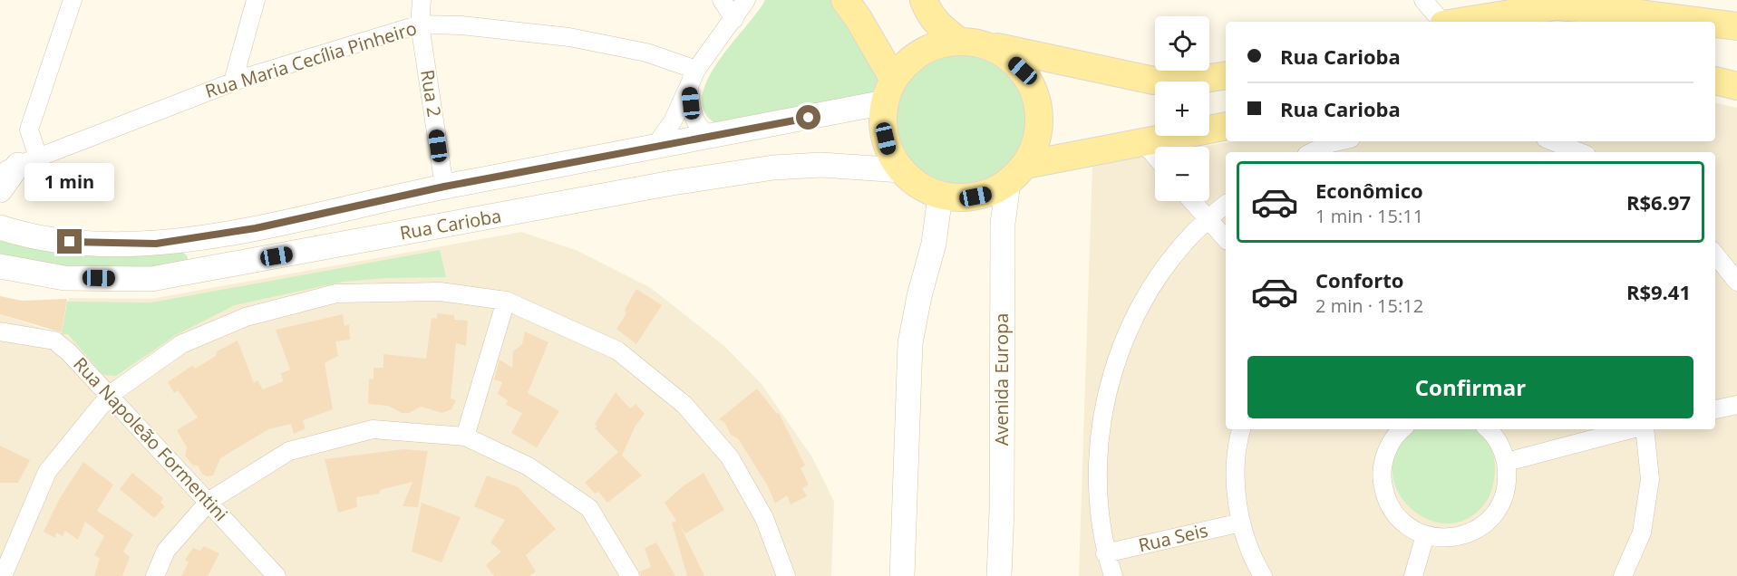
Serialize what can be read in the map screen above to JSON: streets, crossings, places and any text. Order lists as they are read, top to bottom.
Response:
{
  "streets": {
    "main road": ["Rua Carioba", "Avenida Europa"],
    "street": [
      "Rua Maria Cecília Pinheiro",
      "Rua 2",
      "Rua Napoleão Formentini",
      "Rua Seis"
    ]
  },
  "crossings": [
    ["Rua Maria Cecília Pinheiro", "Rua 2"],
    ["Rua 2", "Rua Carioba"],
    ["Rua Carioba", "Avenida Europa"]
  ],
  "page": {
    "map_buttons": ["+", "−"],
    "banner": ["Rua Carioba", "Rua Carioba"],
    "list": [
      {
        "name": "Econômico",
        "note": "1 min · 15:11",
        "value": "R$6.97"
      },
      {
        "name": "Conforto",
        "note": "2 min · 15:12",
        "value": "R$9.41"
      }
    ],
    "bubble": "1 min",
    "buttons": "Confirmar"
  }
}
